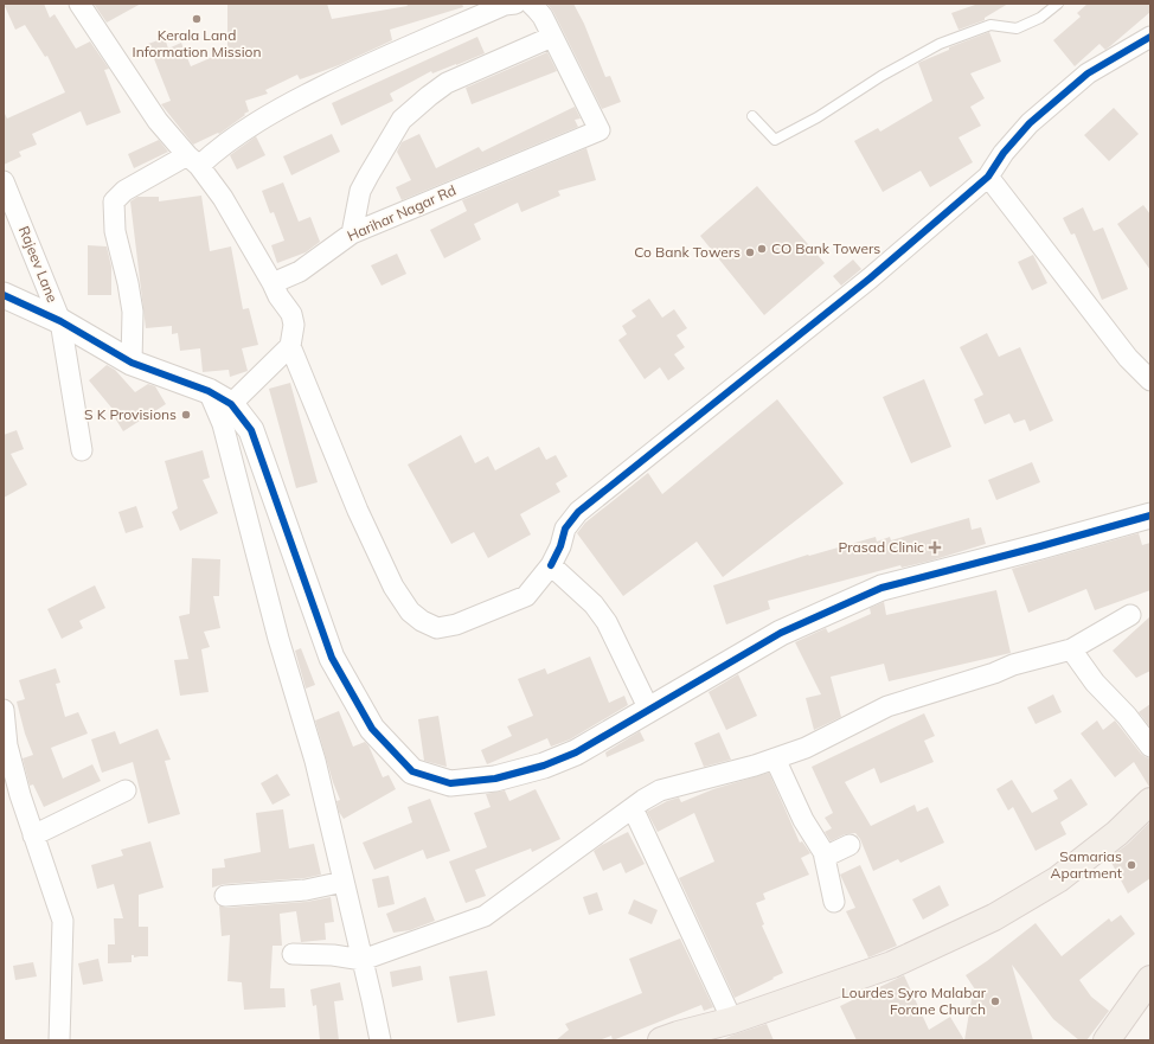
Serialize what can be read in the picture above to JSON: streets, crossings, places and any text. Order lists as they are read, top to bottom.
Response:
{
  "streets": {
    "street": ["Harihar Nagar Rd", "Rajeev Lane"]
  },
  "places": {
    "other": [
      "Kerala Land Information Mission",
      "CO Bank Towers",
      "Co Bank Towers",
      "S K Provisions",
      "Samarias Apartment",
      "Lourdes Syro Malabar Forane Church"
    ],
    "health": ["Prasad Clinic"]
  }
}
